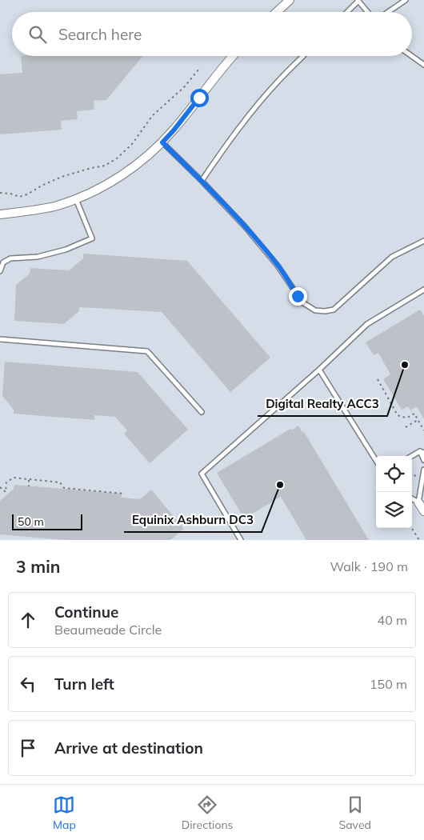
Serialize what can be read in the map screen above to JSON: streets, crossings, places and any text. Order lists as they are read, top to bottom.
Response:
{
  "places": ["Digital Realty ACC3", "Equinix Ashburn DC3"],
  "scale_bar": "50 m",
  "page": {
    "search": "Search here",
    "scale": "50 m",
    "heading": ["3 min", "Walk · 190 m"],
    "list": [
      ["Continue", "Beaumeade Circle", "40 m"],
      ["Turn left", "150 m"],
      "Arrive at destination"
    ],
    "nav": ["Map", "Directions", "Saved"]
  }
}
